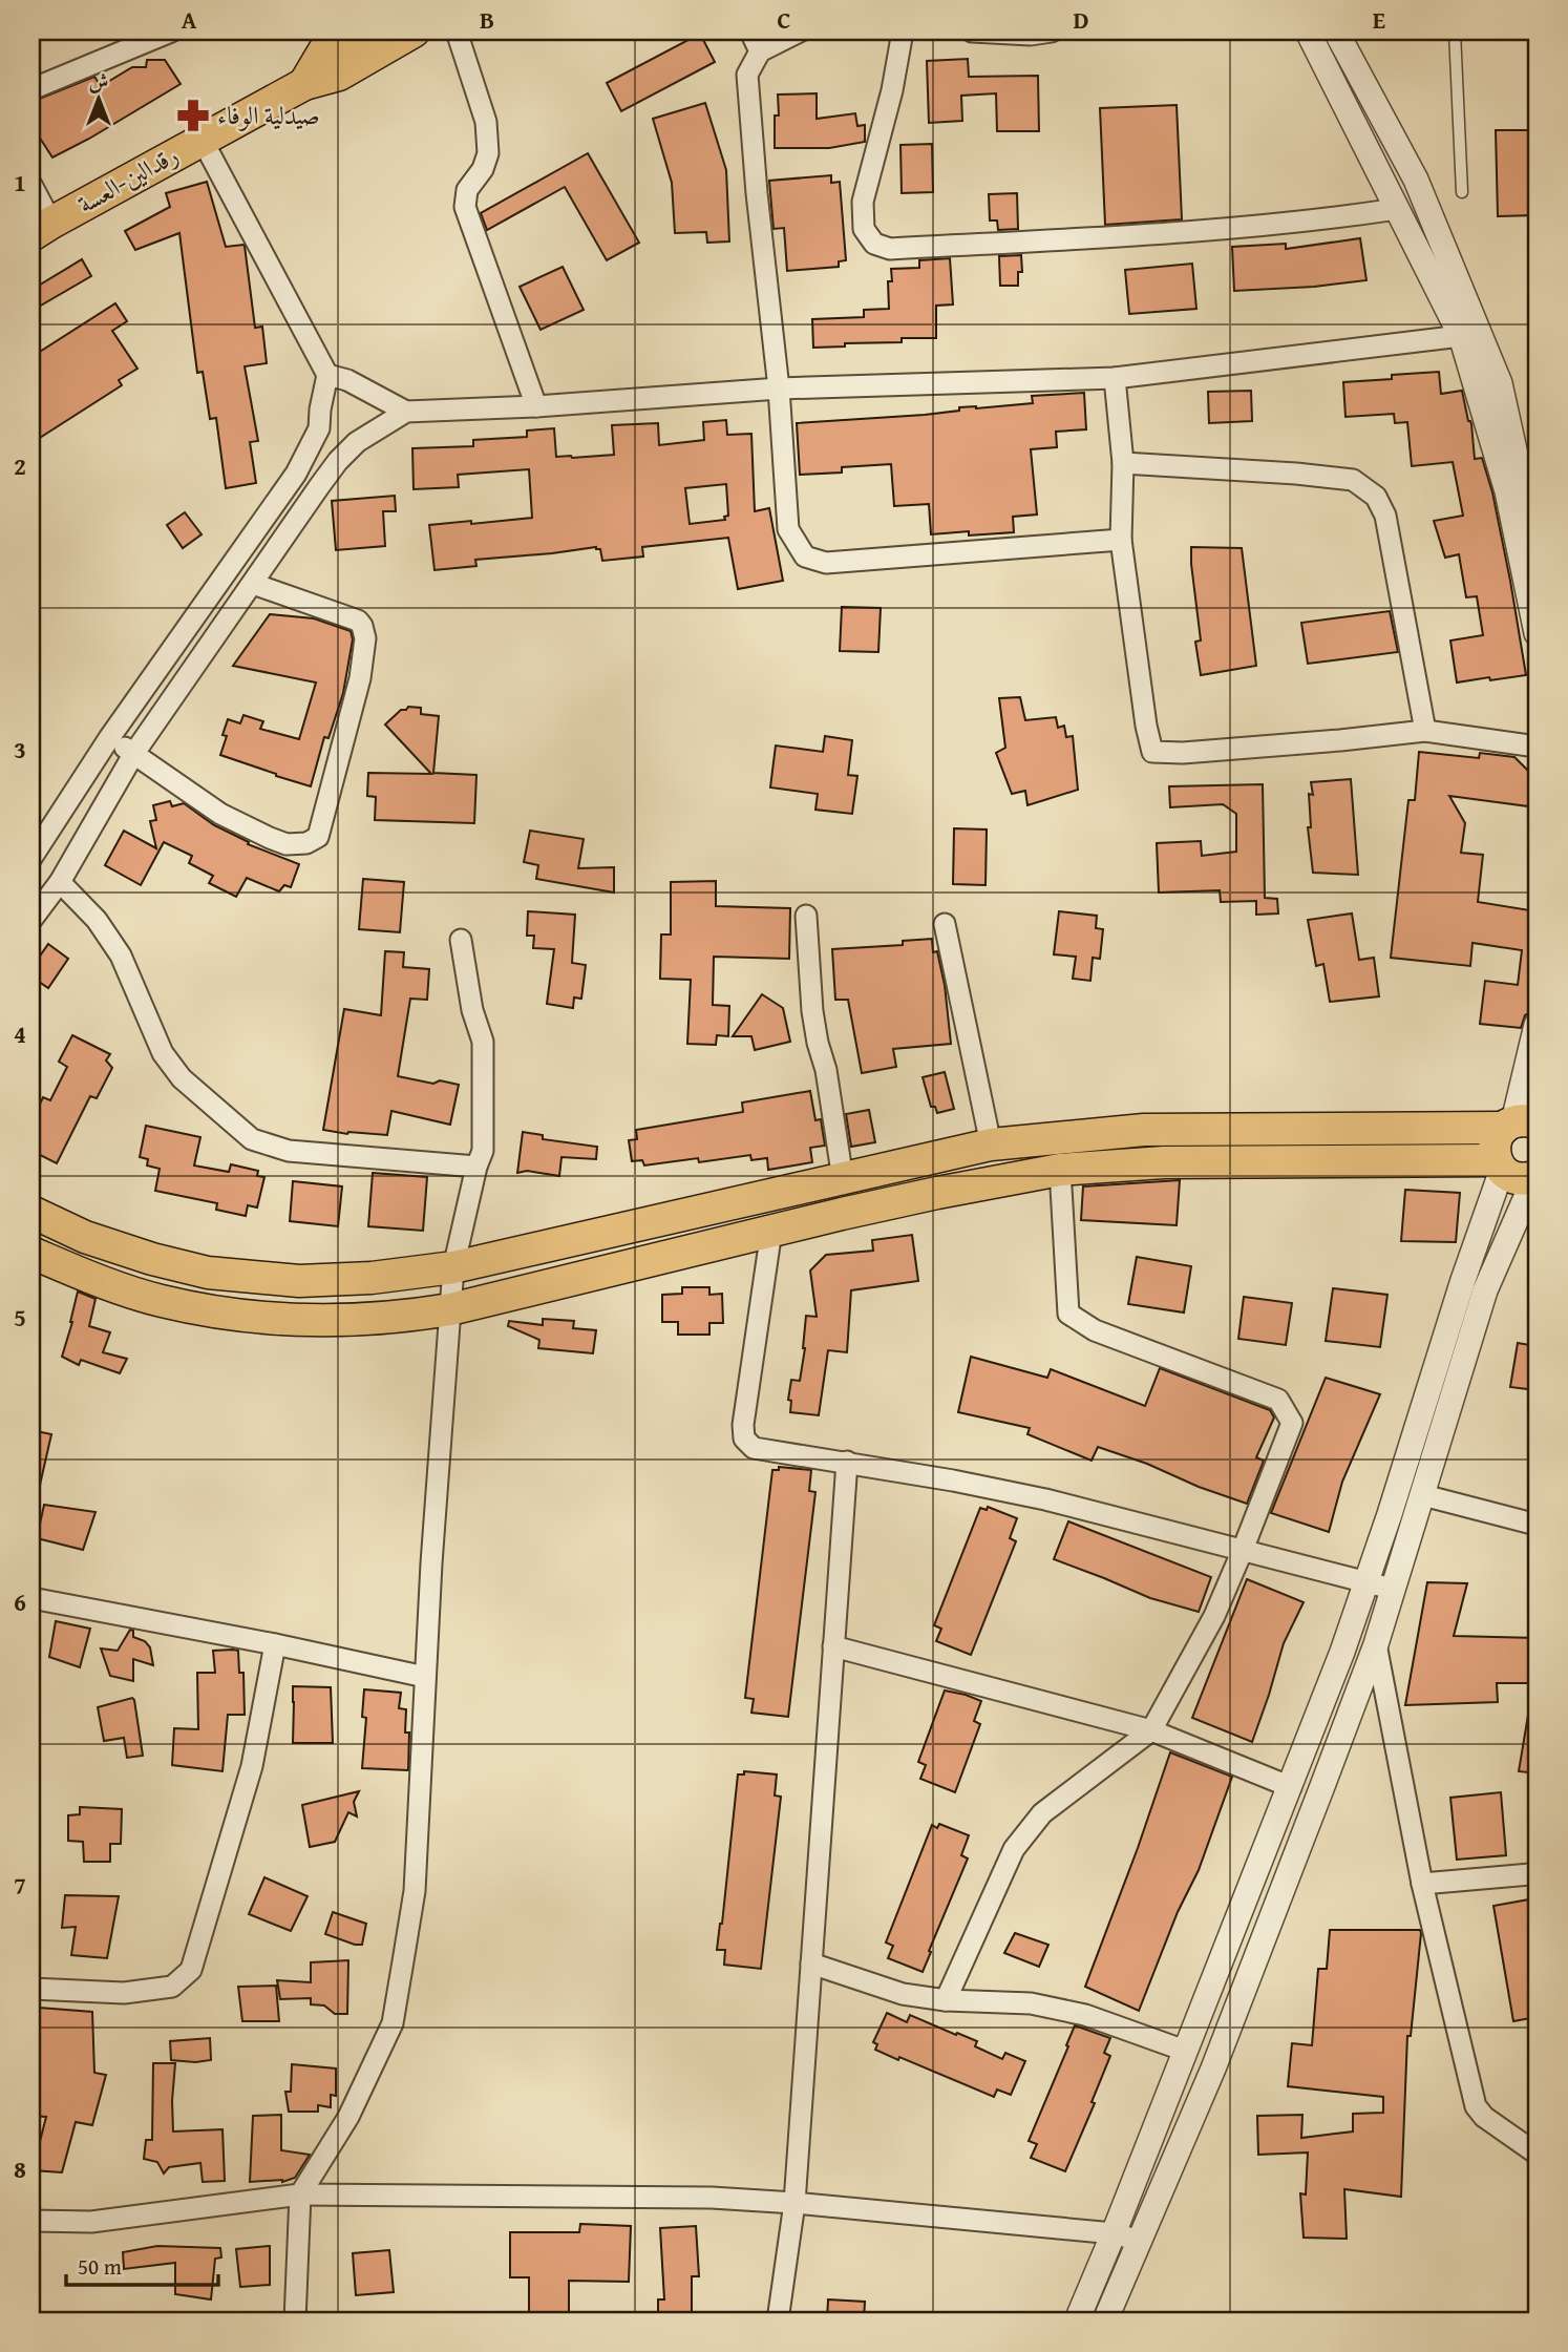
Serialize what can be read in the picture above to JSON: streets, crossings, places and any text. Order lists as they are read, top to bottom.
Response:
{
  "streets": {
    "main road": ["رقدالين-العسة"]
  },
  "places": {
    "pharmacy": ["صيدلية الوفاء"]
  },
  "scale_bar": "50 m",
  "north": "top",
  "grid": {
    "columns": [
      "A",
      "B",
      "C",
      "D",
      "E"
    ],
    "rows": [
      "1",
      "2",
      "3",
      "4",
      "5",
      "6",
      "7",
      "8"
    ]
  }
}
